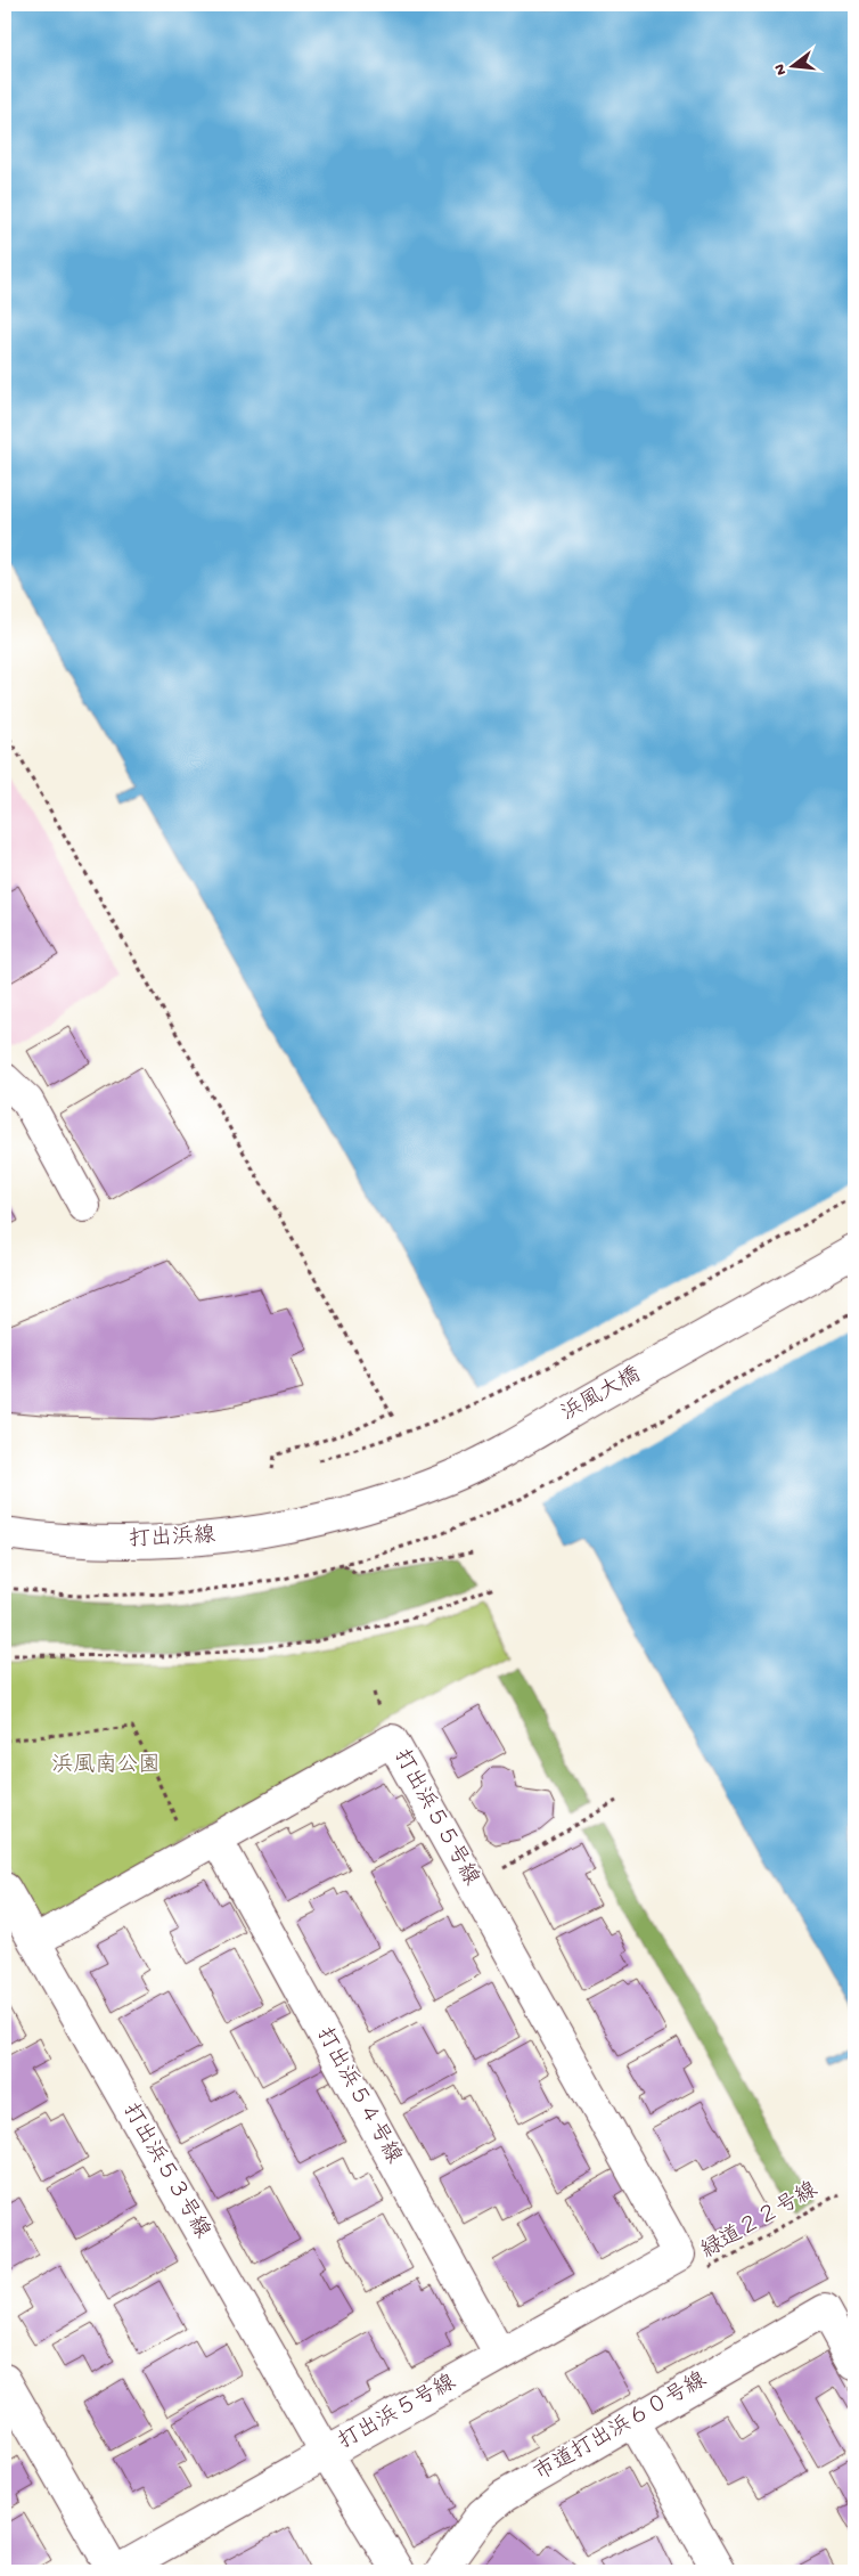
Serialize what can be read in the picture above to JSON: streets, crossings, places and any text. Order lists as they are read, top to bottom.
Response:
{
  "streets": {
    "street": [
      "浜風大橋",
      "打出浜線",
      "打出浜５５号線",
      "打出浜５４号線",
      "打出浜５３号線",
      "打出浜５号線",
      "市道打出浜６０号線"
    ],
    "path": ["緑道２２号線"]
  },
  "crossings": [
    ["浜風大橋", "打出浜線"],
    ["打出浜５５号線", "打出浜５４号線"],
    ["打出浜５５号線", "打出浜５３号線"],
    ["打出浜５５号線", "緑道２２号線"],
    ["打出浜５５号線", "打出浜５号線"],
    ["打出浜５４号線", "打出浜５号線"],
    ["打出浜５３号線", "打出浜５号線"],
    ["緑道２２号線", "打出浜５号線"]
  ],
  "parks": ["浜風南公園"],
  "north": "left"
}
